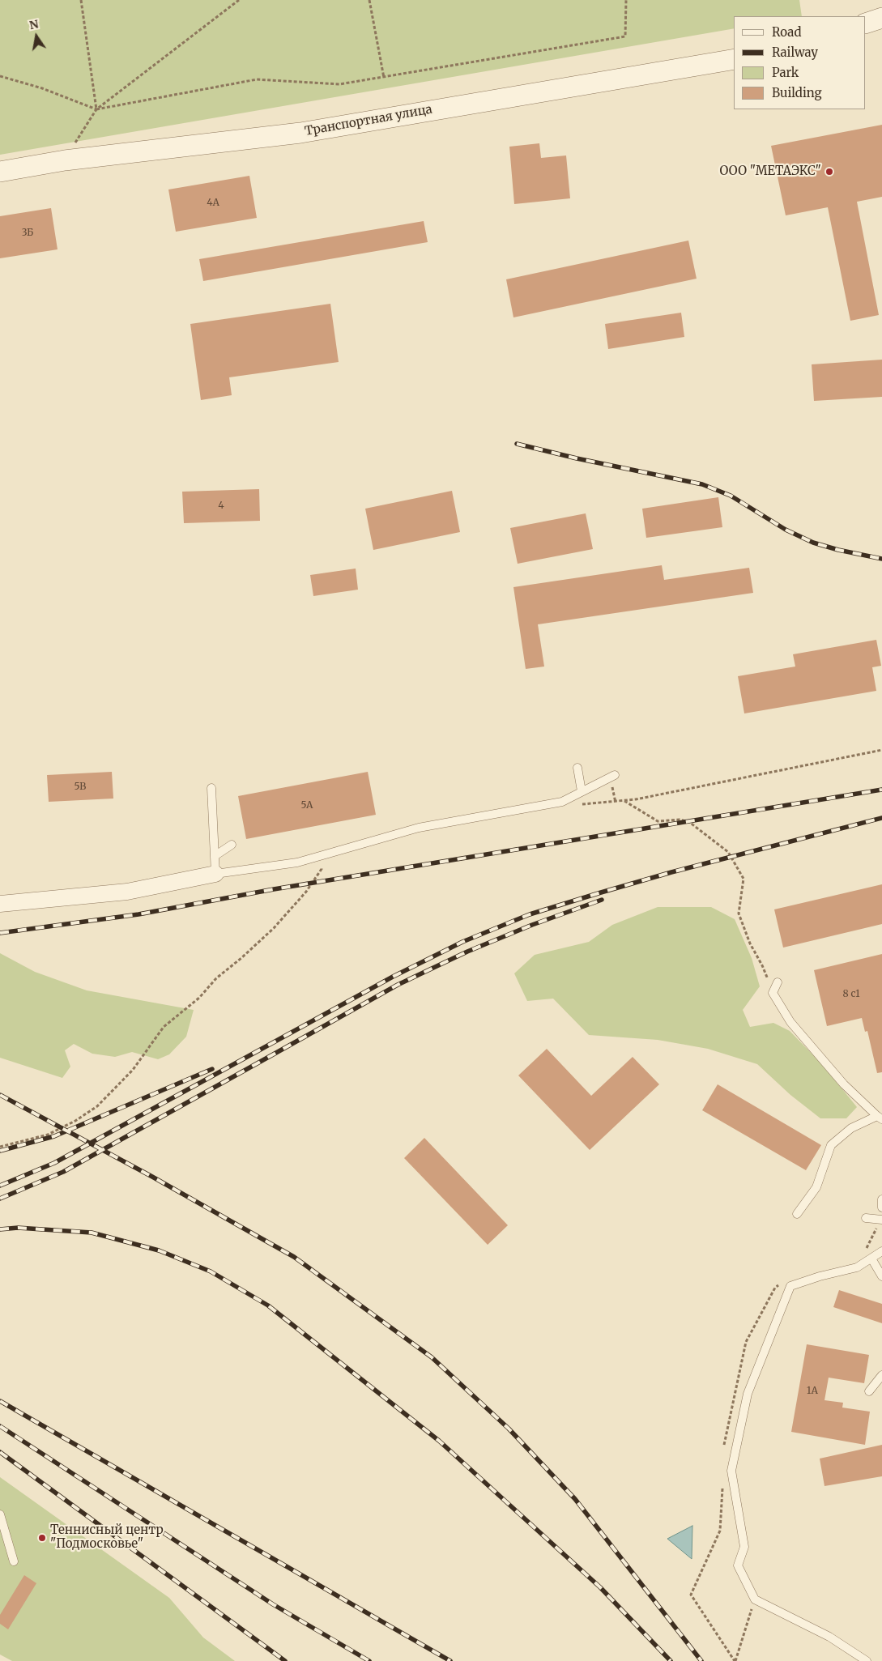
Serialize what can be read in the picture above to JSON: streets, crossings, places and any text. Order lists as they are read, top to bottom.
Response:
{
  "streets": {
    "street": ["Транспортная улица"]
  },
  "places": ["ООО \"МЕТАЭКС\"", "Теннисный центр \"Подмосковье\""],
  "house_numbers": [
    "4А",
    "3Б",
    "4",
    "5В",
    "5А",
    "8 с1",
    "1А"
  ],
  "legend": [
    "Road",
    "Railway",
    "Park",
    "Building"
  ],
  "north": "top"
}
